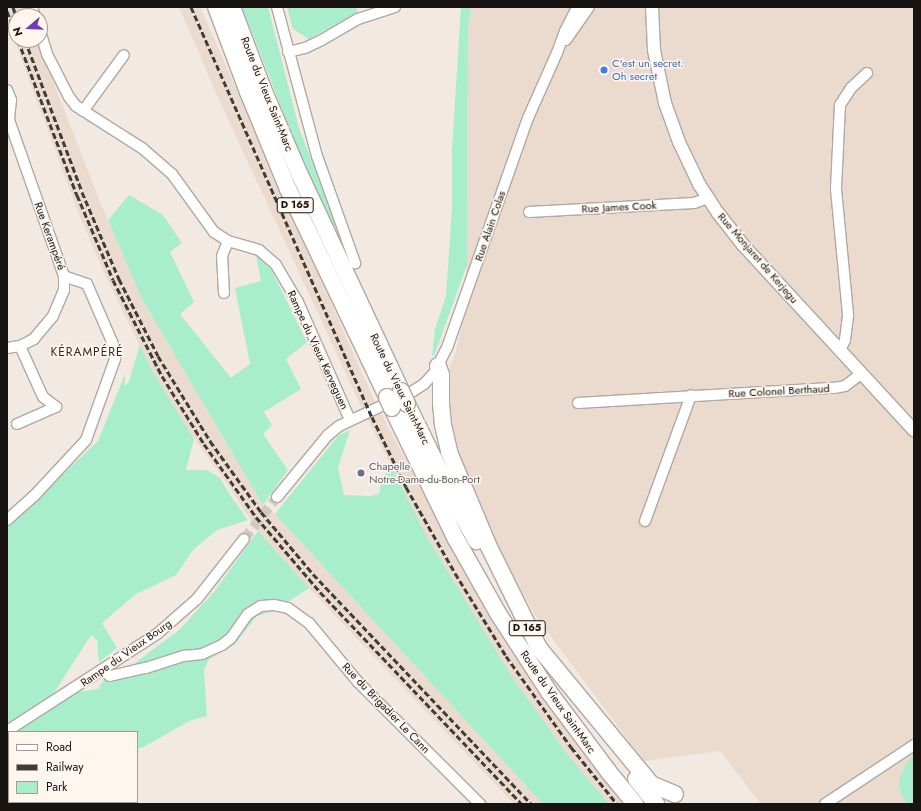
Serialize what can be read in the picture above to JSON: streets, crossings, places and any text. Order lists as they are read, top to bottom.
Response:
{
  "streets": {
    "highway": ["Route du Vieux Saint-Marc", "D 165"],
    "street": [
      "Rue James Cook",
      "Rue Alain Colas",
      "Rue Kerampéré",
      "Rue Monjaret de Kerjegu",
      "Rampe du Vieux Kerveguen",
      "Rue Colonel Berthaud",
      "Rampe du Vieux Bourg",
      "Rue du Brigadier Le Cann"
    ]
  },
  "crossings": [
    ["Route du Vieux Saint-Marc", "Rue Alain Colas"],
    ["Rue James Cook", "Rue Monjaret de Kerjegu"],
    ["Rue Alain Colas", "Rampe du Vieux Kerveguen"],
    ["Rue Monjaret de Kerjegu", "Rue Colonel Berthaud"],
    ["Rampe du Vieux Bourg", "Rue du Brigadier Le Cann"]
  ],
  "districts": ["KÉRAMPÉRÉ"],
  "places": ["C'est un secret. Oh secret", "Chapelle Notre-Dame-du-Bon-Port"],
  "legend": ["Road", "Railway", "Park"],
  "north": "left"
}
